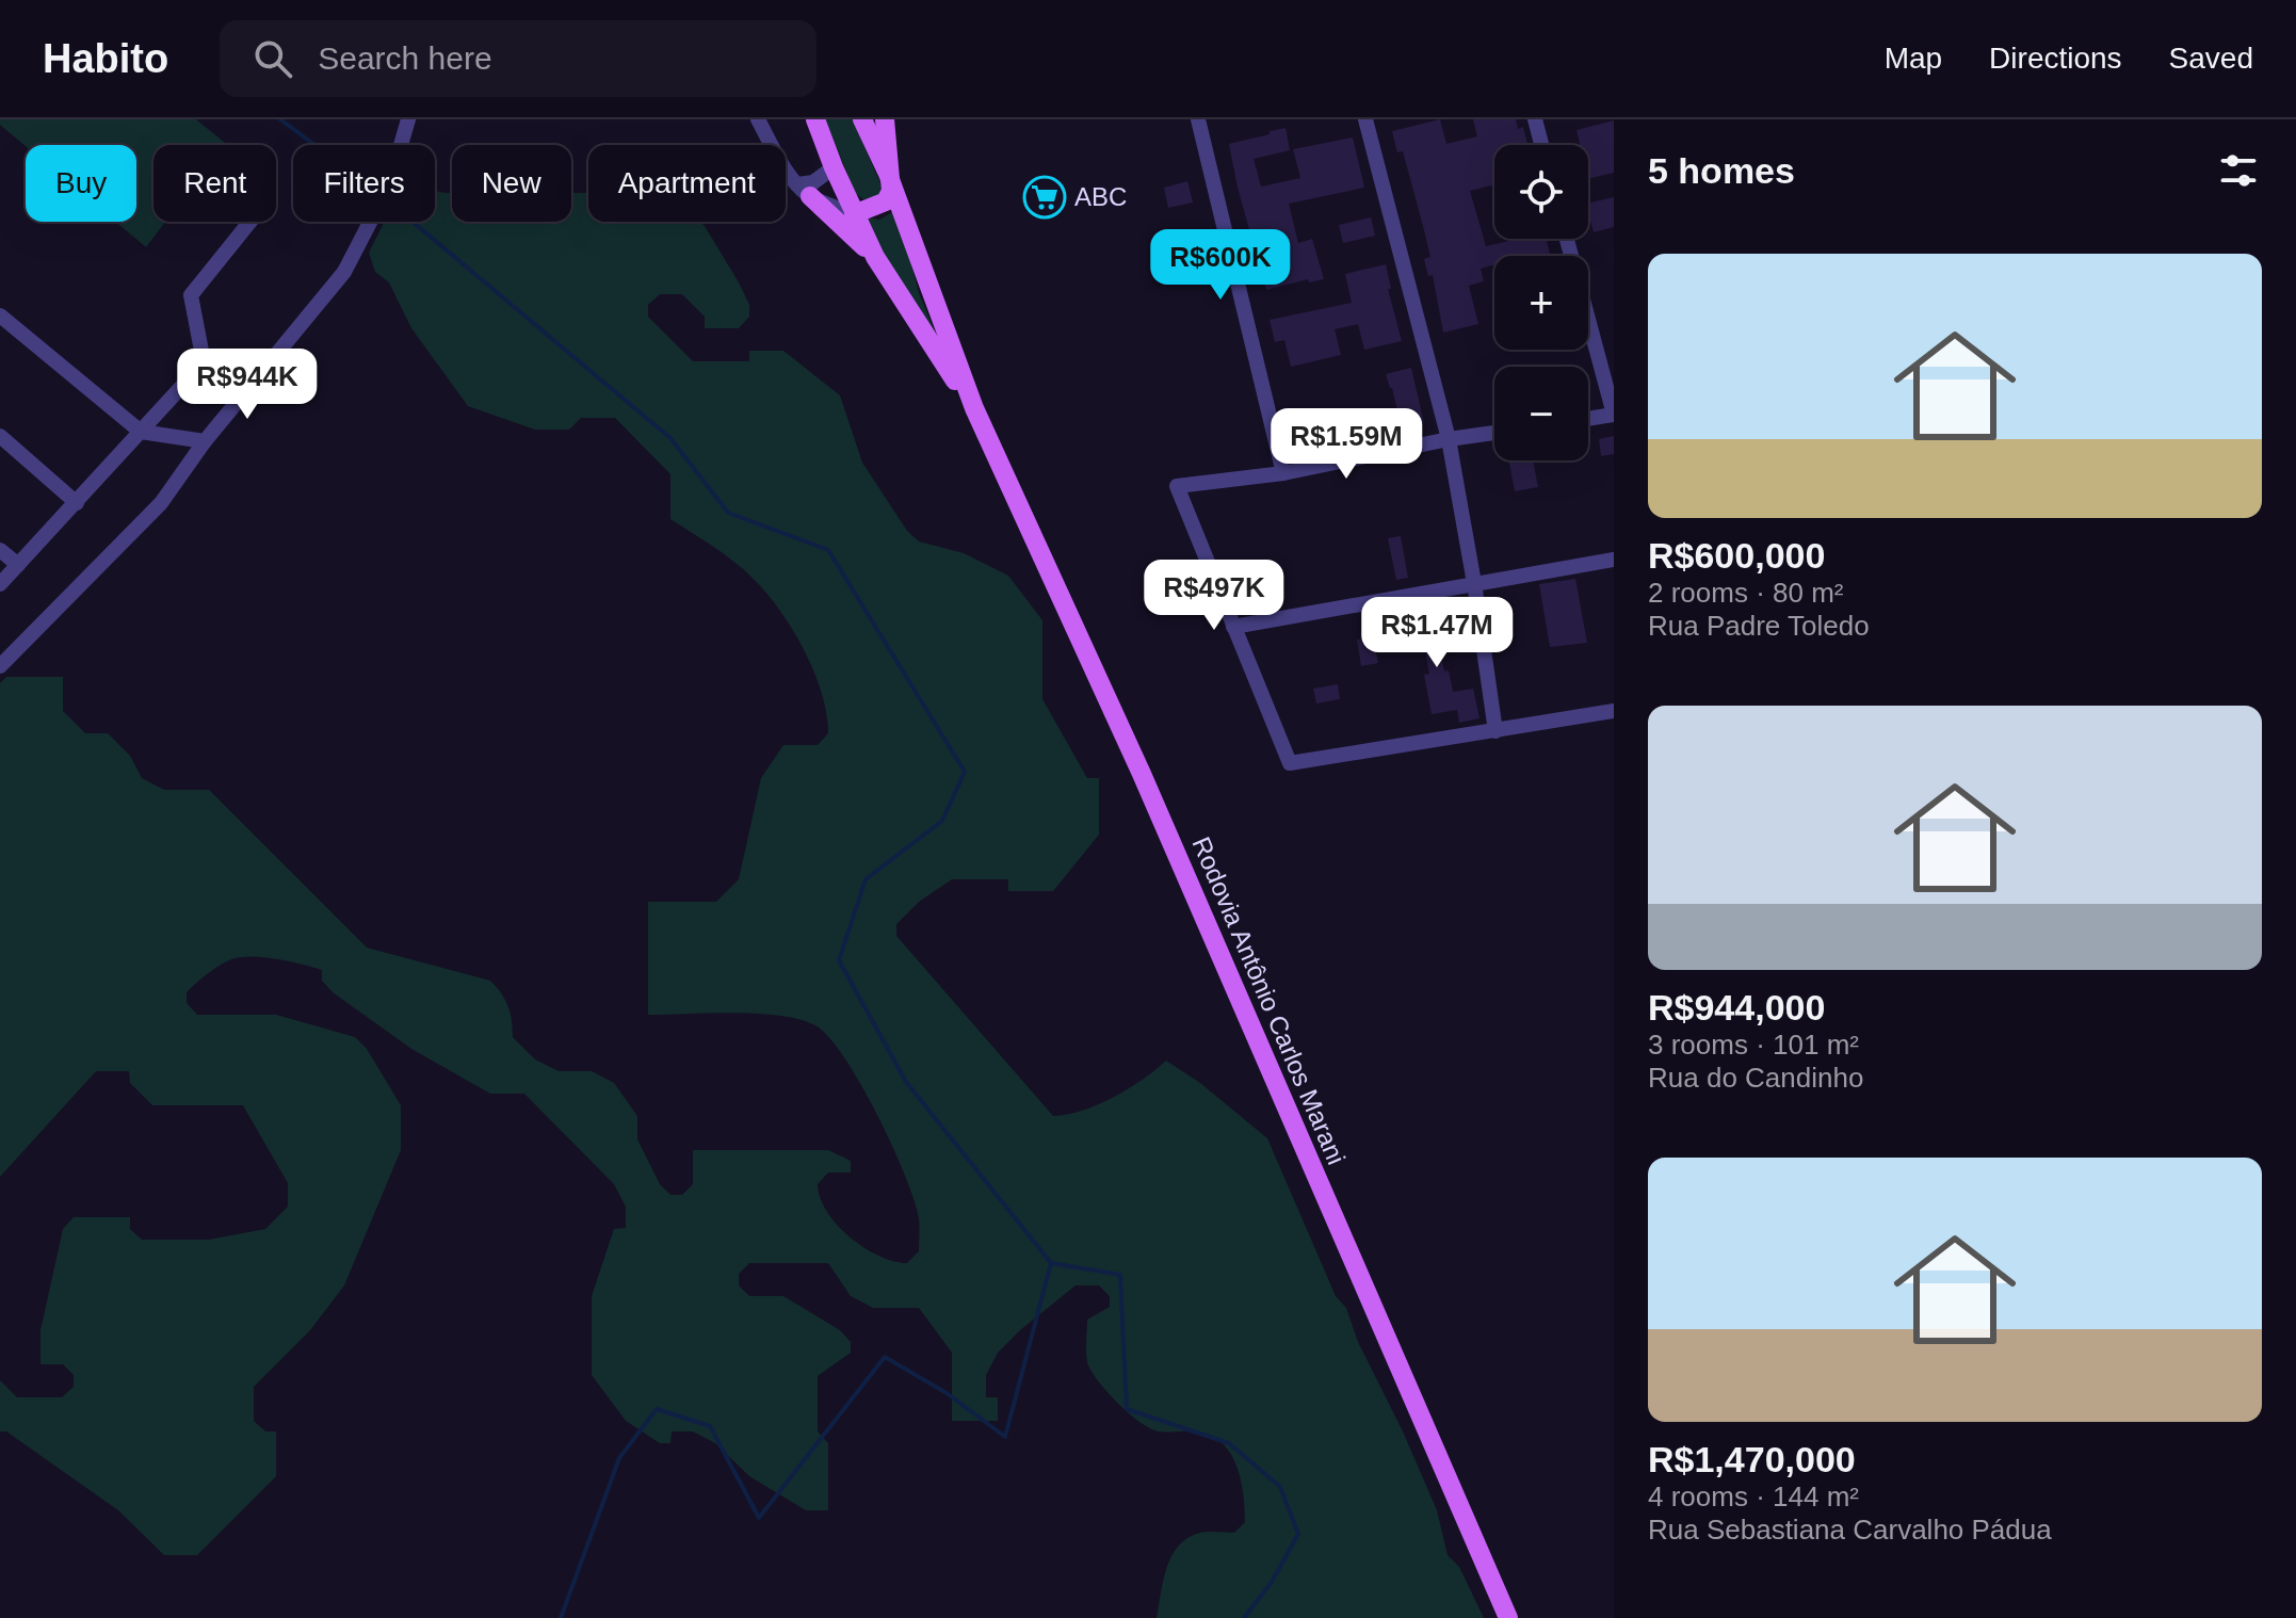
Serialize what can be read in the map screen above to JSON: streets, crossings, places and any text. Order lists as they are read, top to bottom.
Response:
{
  "streets": {
    "main road": ["Rodovia Antônio Carlos Marani"]
  },
  "places": {
    "supermarket": ["ABC"]
  },
  "page": {
    "header": "Habito",
    "search": "Search here",
    "nav": ["Map", "Directions", "Saved"],
    "heading": "5 homes",
    "map_buttons": ["+", "−"],
    "chip": [
      "Buy",
      "Rent",
      "Filters",
      "New",
      "Apartment"
    ],
    "list": [
      {
        "name": "R$600,000",
        "note": "2 rooms · 80 m² · Rua Padre Toledo"
      },
      {
        "name": "R$944,000",
        "note": "3 rooms · 101 m² · Rua do Candinho"
      },
      {
        "name": "R$1,470,000",
        "note": "4 rooms · 144 m² · Rua Sebastiana Carvalho Pádua"
      }
    ],
    "price": [
      "R$600K",
      "R$944K",
      "R$1.59M",
      "R$497K",
      "R$1.47M"
    ]
  }
}
